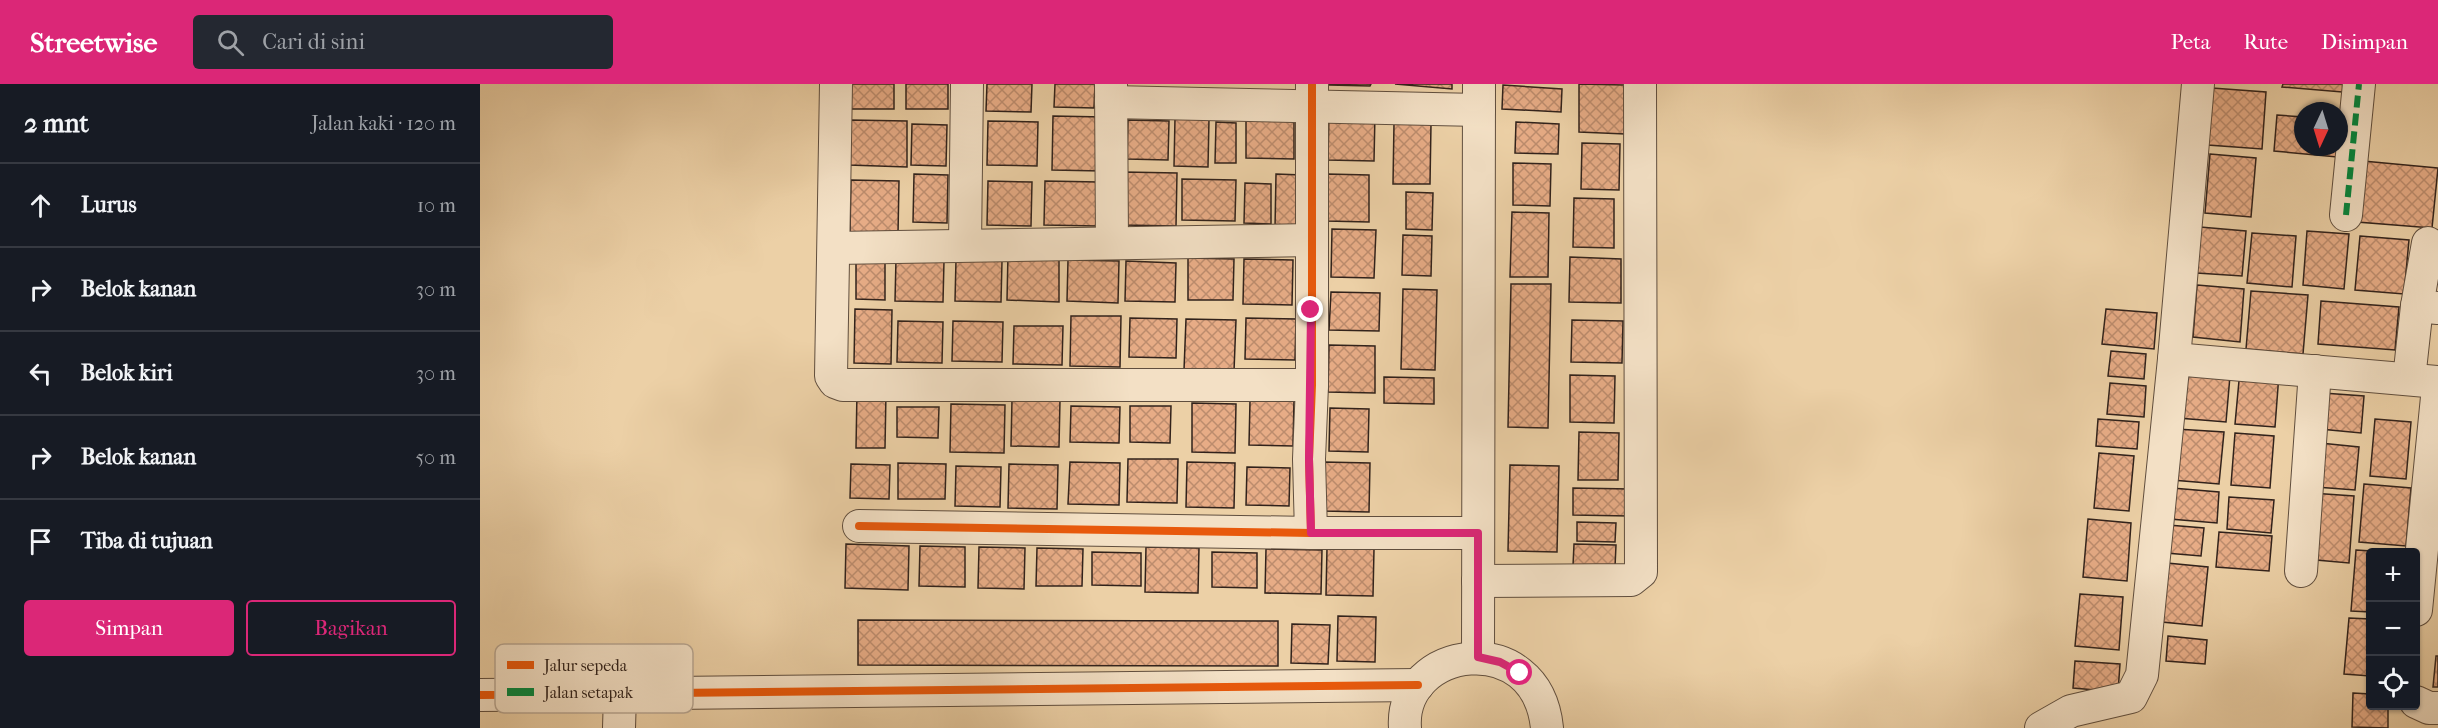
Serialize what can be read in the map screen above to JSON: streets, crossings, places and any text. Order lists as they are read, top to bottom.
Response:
{
  "legend": ["Jalur sepeda", "Jalan setapak"],
  "north": "bottom",
  "page": {
    "header": "Streetwise",
    "search": "Cari di sini",
    "nav": ["Peta", "Rute", "Disimpan"],
    "heading": ["2 mnt", "Jalan kaki · 120 m"],
    "list": [
      ["Lurus", "10 m"],
      ["Belok kanan", "30 m"],
      ["Belok kiri", "30 m"],
      ["Belok kanan", "50 m"],
      "Tiba di tujuan"
    ],
    "map_buttons": ["+", "−"],
    "buttons": ["Simpan", "Bagikan"]
  }
}
